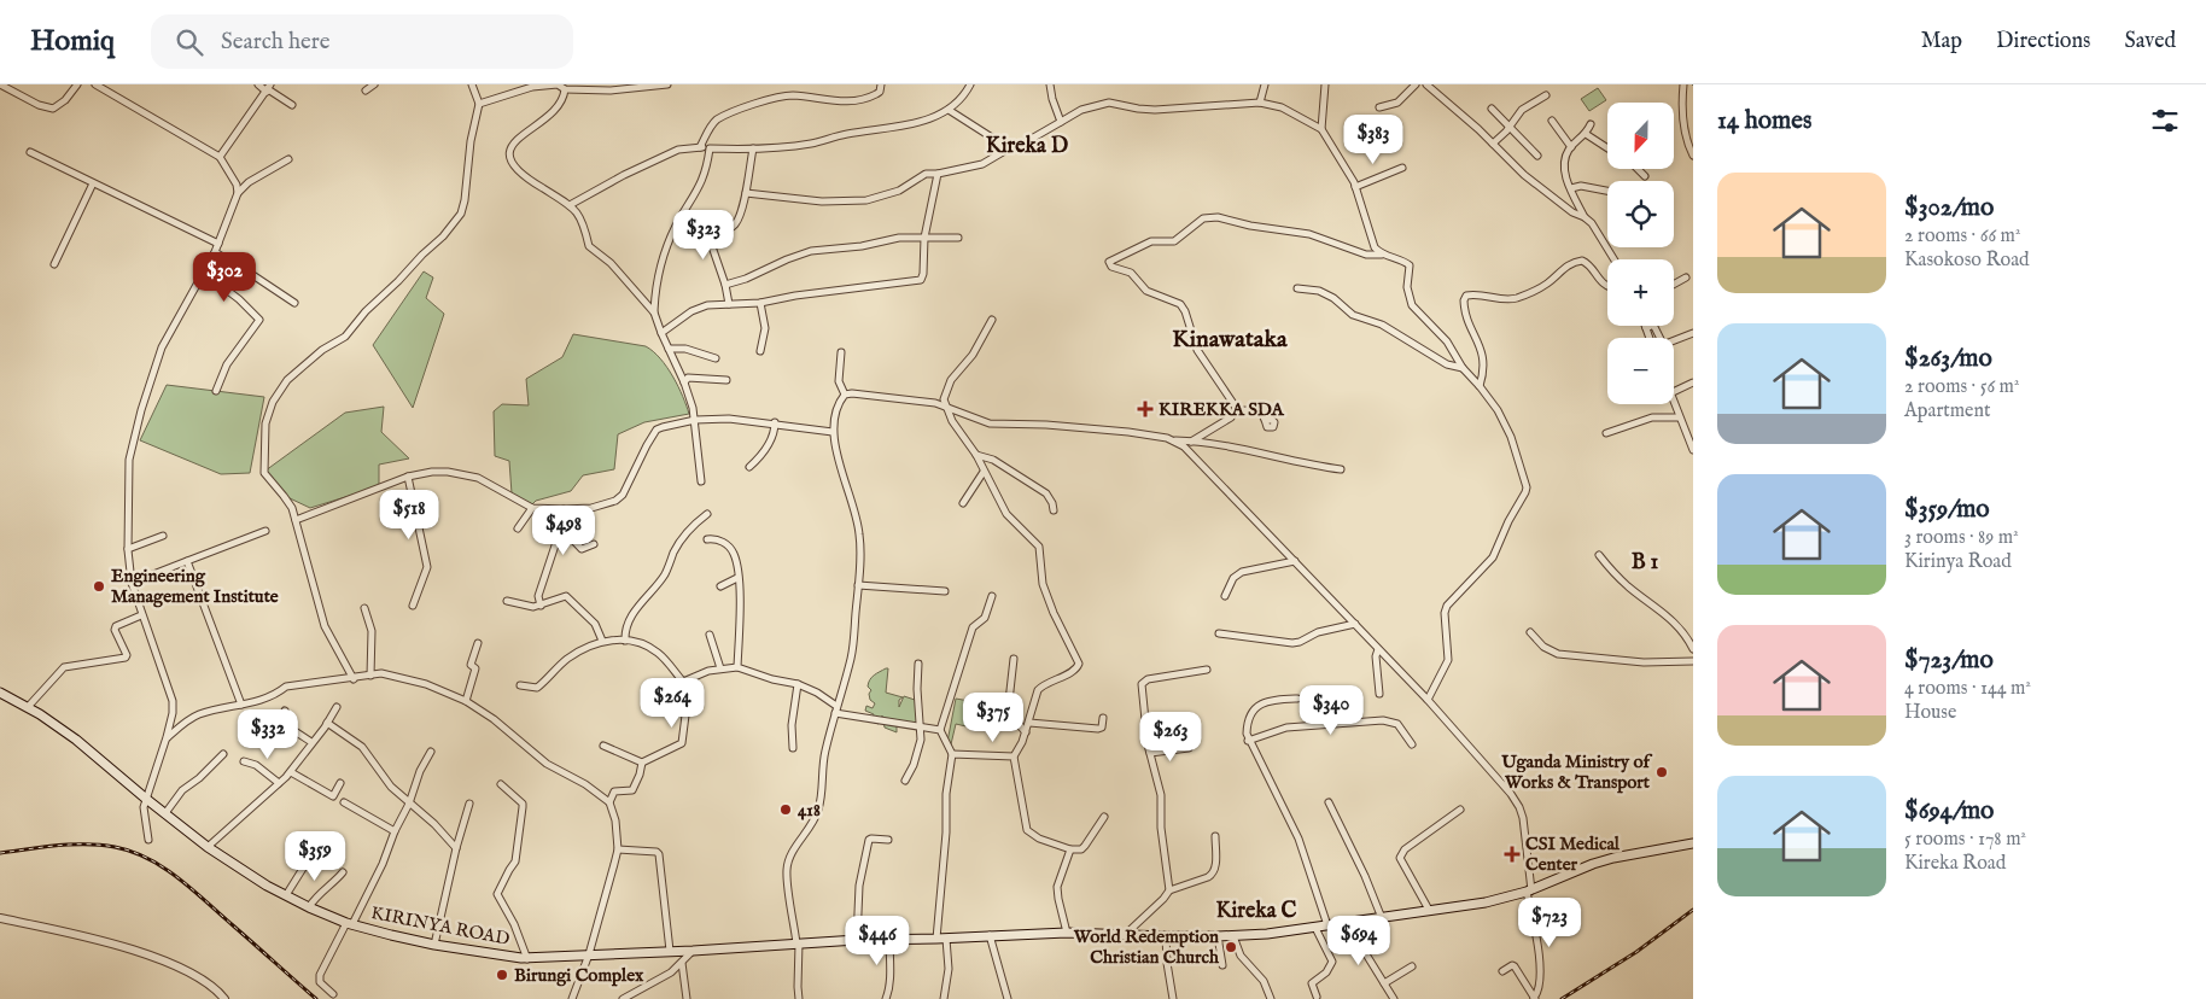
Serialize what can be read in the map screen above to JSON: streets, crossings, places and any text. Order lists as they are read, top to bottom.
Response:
{
  "streets": {
    "main road": ["KIRINYA ROAD"]
  },
  "districts": [
    "Kireka D",
    "Kinawataka",
    "B 1",
    "Kireka C"
  ],
  "places": {
    "health": ["KIREKKA SDA", "CSI Medical Center"],
    "other": [
      "Engineering Management Institute",
      "Uganda Ministry of Works & Transport",
      "418",
      "World Redemption Christian Church",
      "Birungi Complex"
    ]
  },
  "north": "bottom",
  "page": {
    "header": "Homiq",
    "search": "Search here",
    "nav": ["Map", "Directions", "Saved"],
    "heading": "14 homes",
    "map_buttons": ["+", "−"],
    "price": [
      "$383",
      "$323",
      "$302",
      "$518",
      "$498",
      "$264",
      "$340",
      "$375",
      "$332",
      "$263",
      "$359",
      "$723",
      "$446",
      "$694"
    ],
    "list": [
      {
        "name": "$302/mo",
        "note": "2 rooms · 66 m² · Kasokoso Road"
      },
      {
        "name": "$263/mo",
        "note": "2 rooms · 56 m² · Apartment"
      },
      {
        "name": "$359/mo",
        "note": "3 rooms · 89 m² · Kirinya Road"
      },
      {
        "name": "$723/mo",
        "note": "4 rooms · 144 m² · House"
      },
      {
        "name": "$694/mo",
        "note": "5 rooms · 178 m² · Kireka Road"
      }
    ]
  }
}
